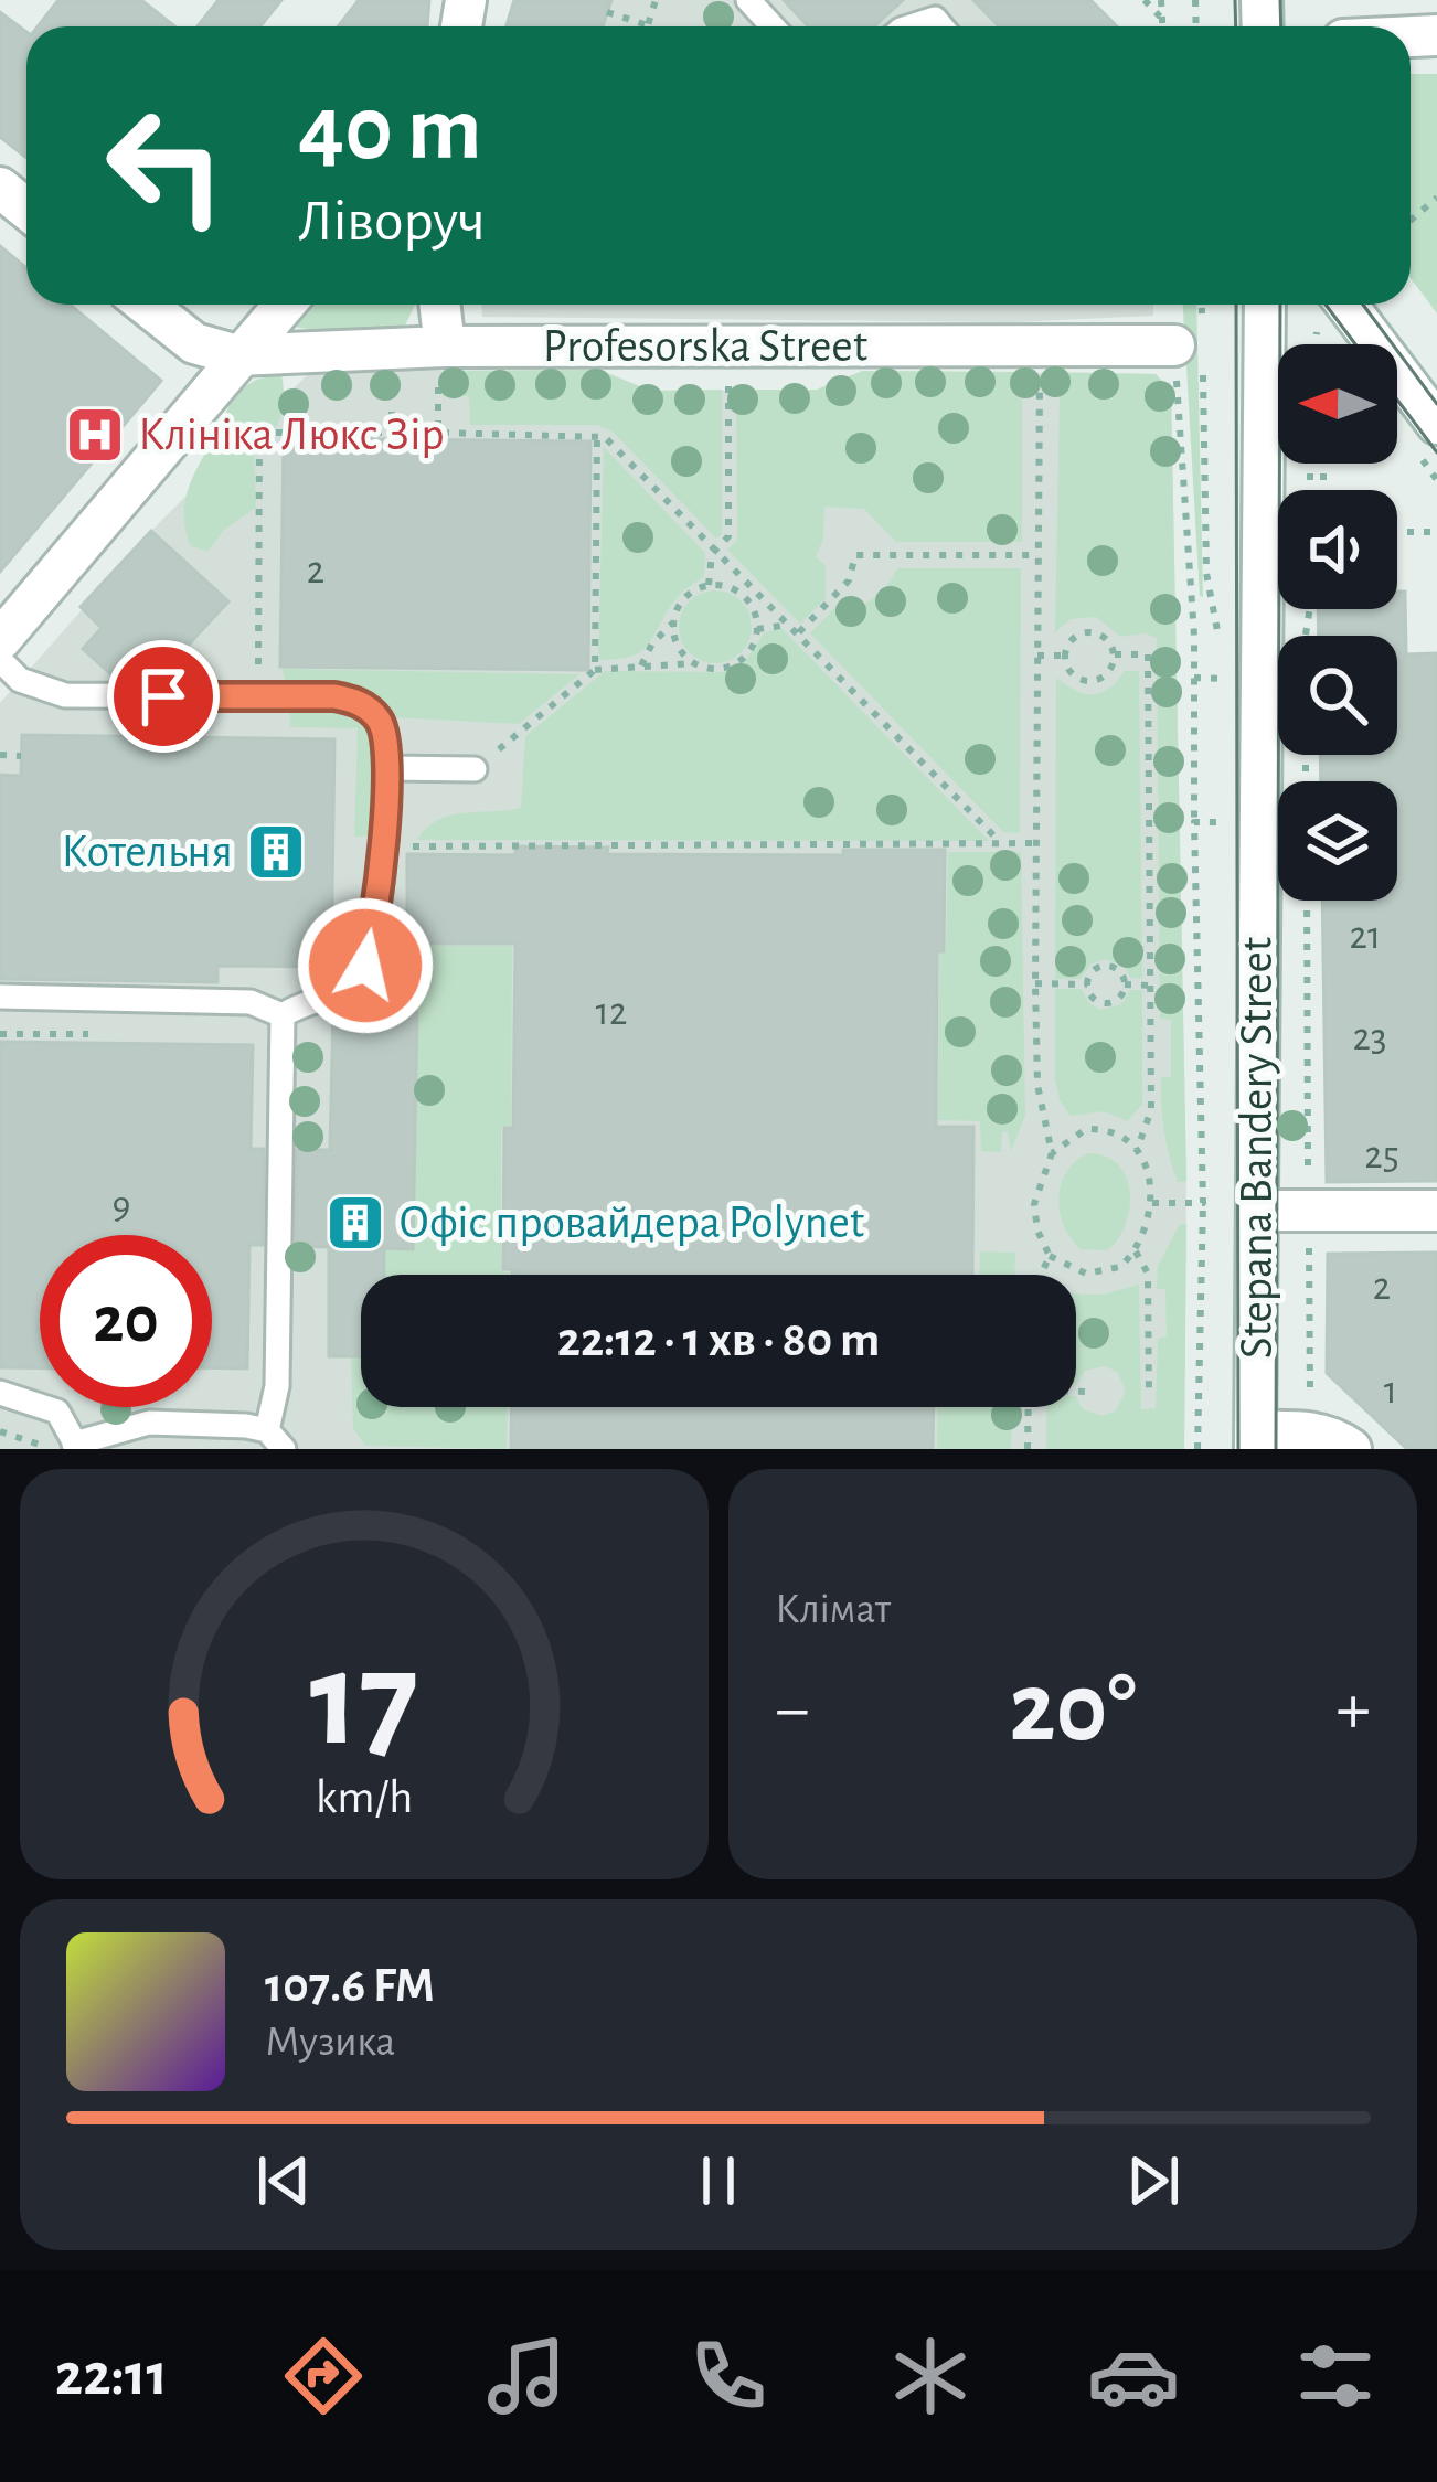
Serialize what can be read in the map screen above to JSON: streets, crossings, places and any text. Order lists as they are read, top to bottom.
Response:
{
  "streets": {
    "street": ["Profesorska Street", "Stepana Bandery Street"]
  },
  "places": {
    "hospital": ["Клініка Люкс Зір"],
    "building": ["Котельня", "Офіс провайдера Polynet"]
  },
  "house_numbers": [
    "2",
    "21",
    "12",
    "23",
    "25",
    "9",
    "2",
    "1"
  ],
  "north": "left",
  "page": {
    "turn": ["40 m", "Ліворуч"],
    "limit": "20",
    "trip": "22:12 · 1 хв · 80 m",
    "tile": "Клімат",
    "heat": ["−", "20°", "+"],
    "song": ["107.6 FM", "Музика"],
    "tabs": "22:11",
    "gauge": ["17", "km/h"]
  }
}
